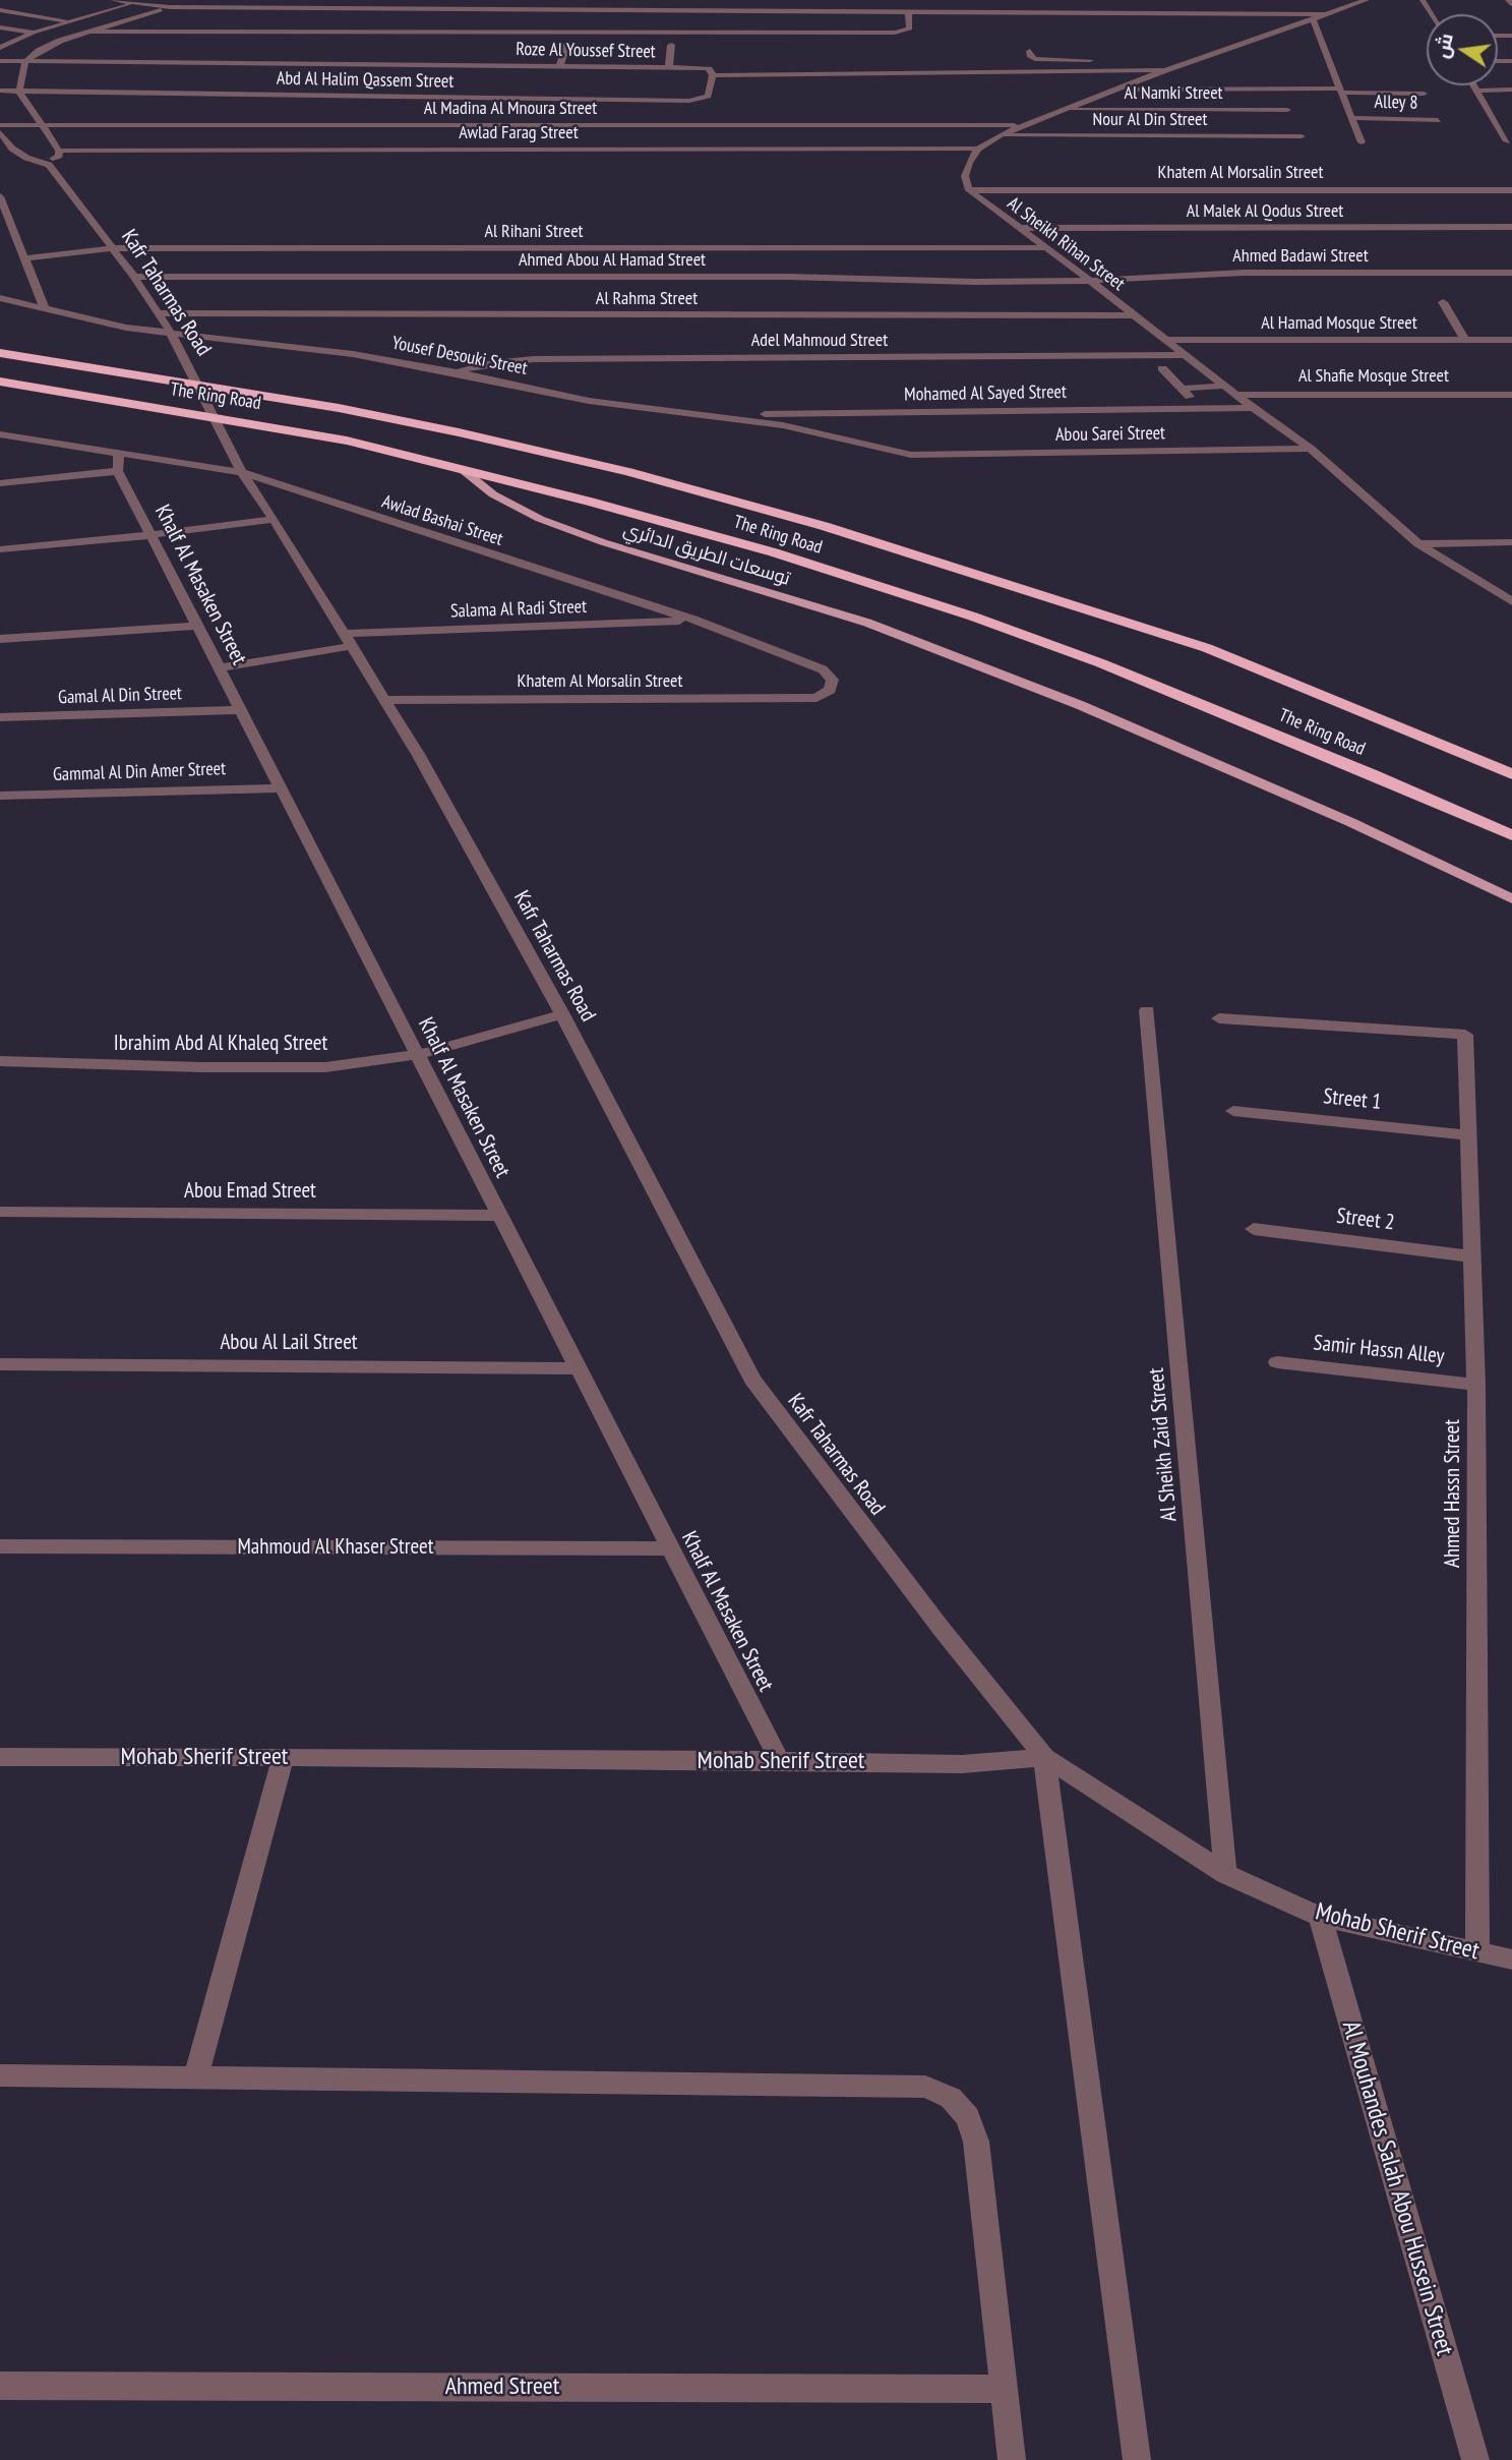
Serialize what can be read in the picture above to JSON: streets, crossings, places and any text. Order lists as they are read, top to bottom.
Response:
{
  "streets": {
    "highway": ["The Ring Road"],
    "main road": ["توسعات الطريق الدائري"],
    "street": [
      "Roze Al Youssef Street",
      "Abd Al Halim Qassem Street",
      "Al Namki Street",
      "Alley 8",
      "Al Madina Al Mnoura Street",
      "Nour Al Din Street",
      "Awlad Farag Street",
      "Khatem Al Morsalin Street",
      "Al Malek Al Qodus Street",
      "Al Rihani Street",
      "Al Sheikh Rihan Street",
      "Ahmed Badawi Street",
      "Ahmed Abou Al Hamad Street",
      "Kafr Taharmas Road",
      "Al Rahma Street",
      "Al Hamad Mosque Street",
      "Adel Mahmoud Street",
      "Yousef Desouki Street",
      "Al Shafie Mosque Street",
      "Mohamed Al Sayed Street",
      "Abou Sarei Street",
      "Awlad Bashai Street",
      "Khalf Al Masaken Street",
      "Salama Al Radi Street",
      "Gamal Al Din Street",
      "Gammal Al Din Amer Street",
      "Ibrahim Abd Al Khaleq Street",
      "Street 1",
      "Abou Emad Street",
      "Street 2",
      "Abou Al Lail Street",
      "Samir Hassn Alley",
      "Al Sheikh Zaid Street",
      "Ahmed Hassn Street",
      "Mahmoud Al Khaser Street",
      "Mohab Sherif Street",
      "Al Mouhandes Salah Abou Hussein Street",
      "Ahmed Street"
    ]
  },
  "crossings": [
    ["Roze Al Youssef Street", "Abd Al Halim Qassem Street"],
    ["Abd Al Halim Qassem Street", "Kafr Taharmas Road"],
    ["Al Madina Al Mnoura Street", "Kafr Taharmas Road"],
    ["Awlad Farag Street", "Kafr Taharmas Road"],
    ["Khatem Al Morsalin Street", "Al Sheikh Rihan Street"],
    ["Khatem Al Morsalin Street", "Kafr Taharmas Road"],
    ["Khatem Al Morsalin Street", "Awlad Bashai Street"],
    ["Al Malek Al Qodus Street", "Al Sheikh Rihan Street"],
    ["Al Rihani Street", "Al Sheikh Rihan Street"],
    ["Al Rihani Street", "Kafr Taharmas Road"],
    ["Al Sheikh Rihan Street", "Ahmed Badawi Street"],
    ["Al Sheikh Rihan Street", "Ahmed Abou Al Hamad Street"],
    ["Al Sheikh Rihan Street", "Al Rahma Street"],
    ["Al Sheikh Rihan Street", "Al Hamad Mosque Street"],
    ["Al Sheikh Rihan Street", "Adel Mahmoud Street"],
    ["Al Sheikh Rihan Street", "Al Shafie Mosque Street"],
    ["Al Sheikh Rihan Street", "Mohamed Al Sayed Street"],
    ["Al Sheikh Rihan Street", "Abou Sarei Street"],
    ["Ahmed Badawi Street", "Ahmed Abou Al Hamad Street"],
    ["Ahmed Abou Al Hamad Street", "Kafr Taharmas Road"],
    ["Kafr Taharmas Road", "Al Rahma Street"],
    ["Kafr Taharmas Road", "Yousef Desouki Street"],
    ["Kafr Taharmas Road", "Awlad Bashai Street"],
    ["Kafr Taharmas Road", "Salama Al Radi Street"],
    ["Kafr Taharmas Road", "Ibrahim Abd Al Khaleq Street"],
    ["Kafr Taharmas Road", "Mohab Sherif Street"],
    ["Adel Mahmoud Street", "Yousef Desouki Street"],
    ["Yousef Desouki Street", "Mohamed Al Sayed Street"],
    ["Yousef Desouki Street", "Abou Sarei Street"],
    ["The Ring Road", "توسعات الطريق الدائري"],
    ["Awlad Bashai Street", "Salama Al Radi Street"],
    ["Khalf Al Masaken Street", "Salama Al Radi Street"],
    ["Khalf Al Masaken Street", "Gamal Al Din Street"],
    ["Khalf Al Masaken Street", "Gammal Al Din Amer Street"],
    ["Khalf Al Masaken Street", "Ibrahim Abd Al Khaleq Street"],
    ["Khalf Al Masaken Street", "Abou Emad Street"],
    ["Khalf Al Masaken Street", "Abou Al Lail Street"],
    ["Khalf Al Masaken Street", "Mahmoud Al Khaser Street"],
    ["Khalf Al Masaken Street", "Mohab Sherif Street"],
    ["Street 1", "Ahmed Hassn Street"],
    ["Street 2", "Ahmed Hassn Street"],
    ["Samir Hassn Alley", "Ahmed Hassn Street"],
    ["Al Sheikh Zaid Street", "Mohab Sherif Street"],
    ["Ahmed Hassn Street", "Mohab Sherif Street"],
    ["Mohab Sherif Street", "Al Mouhandes Salah Abou Hussein Street"]
  ],
  "north": "left"
}
